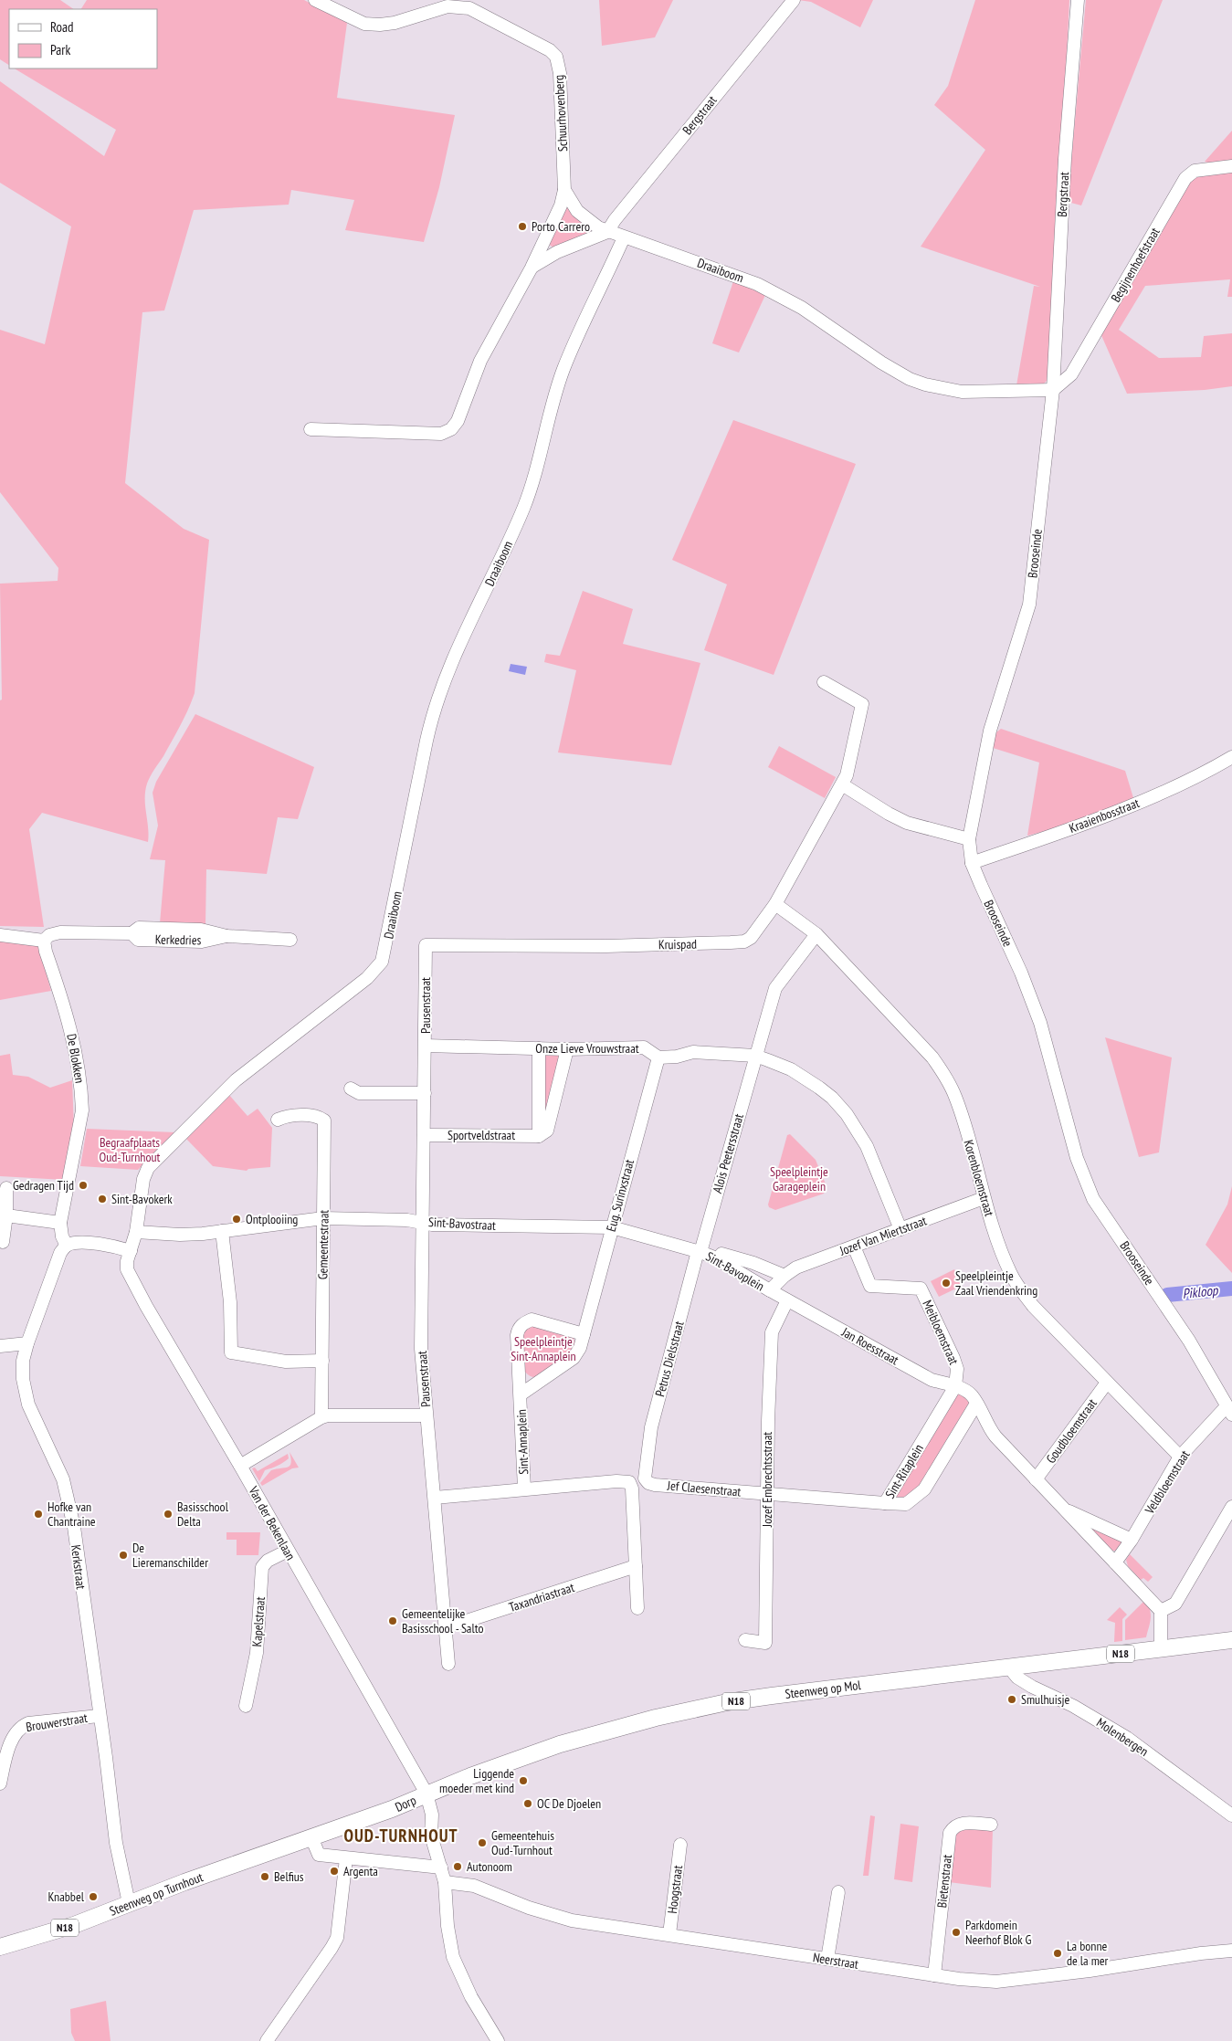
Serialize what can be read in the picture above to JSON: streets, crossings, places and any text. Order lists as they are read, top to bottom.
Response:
{
  "streets": {
    "main road": [
      "N18",
      "Steenweg op Mol",
      "Dorp",
      "Steenweg op Turnhout"
    ],
    "street": [
      "Schuurhovenberg",
      "Bergstraat",
      "Begijnenhoefstraat",
      "Draaiboom",
      "Brooseinde",
      "Kraaienbosstraat",
      "Kerkedries",
      "Kruispad",
      "Pausenstraat",
      "Onze Lieve Vrouwstraat",
      "De Blokken",
      "Sportveldstraat",
      "Alois Peetersstraat",
      "Korenbloemstraat",
      "Eug. Surinxstraat",
      "Sint-Bavostraat",
      "Jozef Van Miertstraat",
      "Gemeentestraat",
      "Sint-Bavoplein",
      "Meibloemstraat",
      "Jan Roesstraat",
      "Petrus Dielsstraat",
      "Goudbloemstraat",
      "Sint-Annaplein",
      "Sint-Ritaplein",
      "Jozef Embrechtsstraat",
      "Veldbloemstraat",
      "Jef Claesenstraat",
      "Van der Bekenlaan",
      "Kerkstraat",
      "Taxandriastraat",
      "Kapelstraat",
      "Brouwerstraat",
      "Molenbergen",
      "Bietenstraat",
      "Hoogstraat",
      "Neerstraat"
    ]
  },
  "crossings": [
    ["Bergstraat", "Begijnenhoefstraat"],
    ["Bergstraat", "Draaiboom"],
    ["Bergstraat", "Brooseinde"],
    ["Begijnenhoefstraat", "Draaiboom"],
    ["Begijnenhoefstraat", "Brooseinde"],
    ["Draaiboom", "Brooseinde"],
    ["Draaiboom", "Sint-Bavostraat"],
    ["Draaiboom", "Van der Bekenlaan"],
    ["Brooseinde", "Kraaienbosstraat"],
    ["Brooseinde", "Veldbloemstraat"],
    ["Kerkedries", "De Blokken"],
    ["Kruispad", "Pausenstraat"],
    ["Kruispad", "Korenbloemstraat"],
    ["Pausenstraat", "Onze Lieve Vrouwstraat"],
    ["Pausenstraat", "Sportveldstraat"],
    ["Pausenstraat", "Sint-Bavostraat"],
    ["Pausenstraat", "Taxandriastraat"],
    ["Onze Lieve Vrouwstraat", "Eug. Surinxstraat"],
    ["Alois Peetersstraat", "Korenbloemstraat"],
    ["Alois Peetersstraat", "Sint-Bavostraat"],
    ["Alois Peetersstraat", "Sint-Bavoplein"],
    ["Alois Peetersstraat", "Petrus Dielsstraat"],
    ["Korenbloemstraat", "Jozef Van Miertstraat"],
    ["Korenbloemstraat", "Goudbloemstraat"],
    ["Korenbloemstraat", "Veldbloemstraat"],
    ["Eug. Surinxstraat", "Sint-Bavostraat"],
    ["Eug. Surinxstraat", "Sint-Annaplein"],
    ["Sint-Bavostraat", "Gemeentestraat"],
    ["Sint-Bavostraat", "Sint-Bavoplein"],
    ["Sint-Bavostraat", "Petrus Dielsstraat"],
    ["Jozef Van Miertstraat", "Sint-Bavoplein"],
    ["Jozef Van Miertstraat", "Meibloemstraat"],
    ["Sint-Bavoplein", "Jan Roesstraat"],
    ["Sint-Bavoplein", "Petrus Dielsstraat"],
    ["Sint-Bavoplein", "Jozef Embrechtsstraat"],
    ["Meibloemstraat", "Jan Roesstraat"],
    ["Meibloemstraat", "Sint-Ritaplein"],
    ["Jan Roesstraat", "Sint-Ritaplein"],
    ["Jan Roesstraat", "Jozef Embrechtsstraat"],
    ["Petrus Dielsstraat", "Jef Claesenstraat"],
    ["Sint-Ritaplein", "Jef Claesenstraat"],
    ["Jozef Embrechtsstraat", "Jef Claesenstraat"],
    ["Van der Bekenlaan", "Kapelstraat"],
    ["Van der Bekenlaan", "Steenweg op Mol"],
    ["Van der Bekenlaan", "Dorp"],
    ["Kerkstraat", "Brouwerstraat"],
    ["Kerkstraat", "Steenweg op Turnhout"],
    ["Steenweg op Mol", "Molenbergen"],
    ["Steenweg op Mol", "Dorp"],
    ["Dorp", "Steenweg op Turnhout"],
    ["Dorp", "Neerstraat"],
    ["Bietenstraat", "Neerstraat"],
    ["Hoogstraat", "Neerstraat"]
  ],
  "districts": ["OUD-TURNHOUT"],
  "water": ["Pikloop"],
  "parks": ["Begraafplaats Oud-Turnhout", "Speelpleintje Garageplein", "Speelpleintje Sint-Annaplein"],
  "places": [
    "Porto Carrero",
    "Gedragen Tijd",
    "Sint-Bavokerk",
    "Ontplooiing",
    "Speelpleintje Zaal Vriendenkring",
    "Hofke van Chantraine",
    "Basisschool Delta",
    "De Lieremanschilder",
    "Gemeentelijke Basisschool - Salto",
    "Smulhuisje",
    "Liggende moeder met kind",
    "OC De Djoelen",
    "Gemeentehuis Oud-Turnhout",
    "Autonoom",
    "Argenta",
    "Belfius",
    "Knabbel",
    "Parkdomein Neerhof Blok G",
    "La bonne de la mer"
  ],
  "legend": ["Road", "Park"]
}
